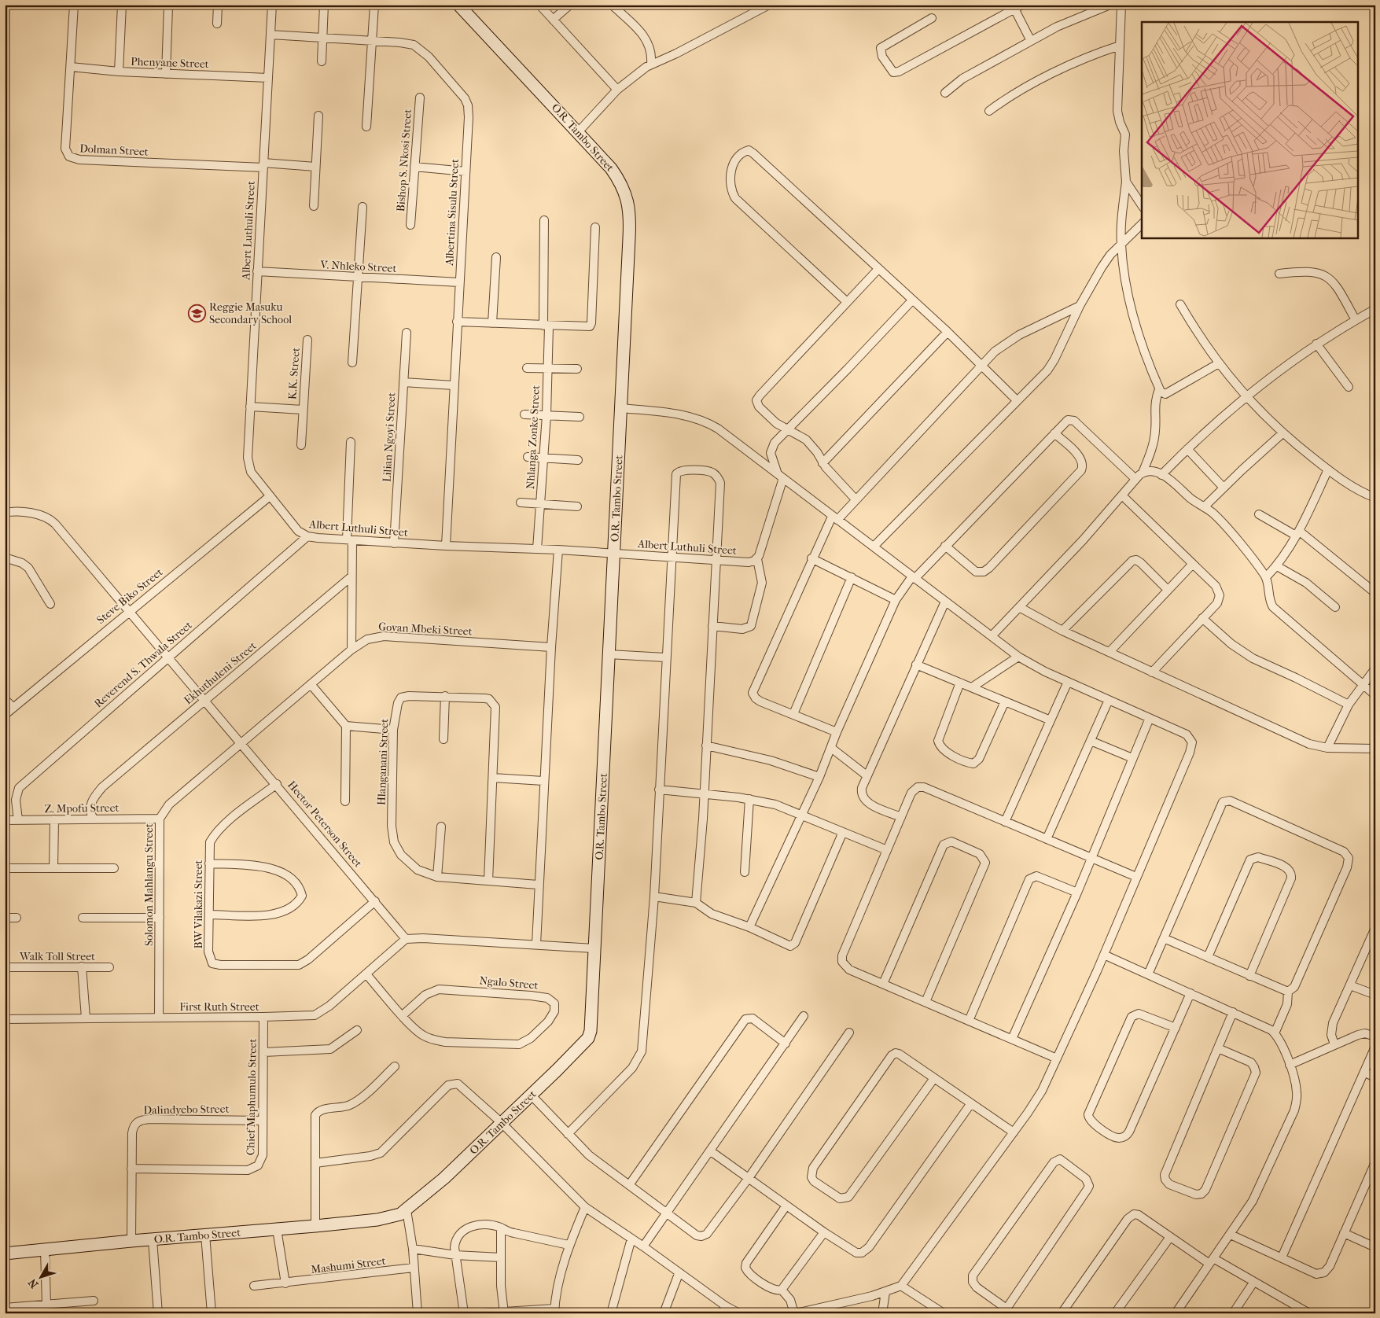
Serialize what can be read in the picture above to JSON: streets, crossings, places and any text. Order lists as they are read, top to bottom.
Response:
{
  "streets": {
    "street": [
      "Phenyane Street",
      "O.R. Tambo Street",
      "Dolman Street",
      "Bishop S. Nkosi Street",
      "Albertina Sisulu Street",
      "Albert Luthuli Street",
      "V. Nhleko Street",
      "K.K. Street",
      "Lilian Ngoyi Street",
      "Nhlanga Zonke Street",
      "Steve Biko Street",
      "Govan Mbeki Street",
      "Reverend S. Thwala Street",
      "Ekhuthuleni Street",
      "Hlanganani Street",
      "Z. Mpofu Street",
      "Hector Peterson Street",
      "Solomon Mahlangu Street",
      "BW Vilakazi Street",
      "Walk Toll Street",
      "Ngalo Street",
      "First Ruth Street",
      "Chief Maphumulo Street",
      "Dalindyebo Street",
      "Mashumi Street"
    ]
  },
  "crossings": [
    ["Phenyane Street", "Dolman Street"],
    ["Phenyane Street", "Albert Luthuli Street"],
    ["O.R. Tambo Street", "Albert Luthuli Street"],
    ["O.R. Tambo Street", "Dalindyebo Street"],
    ["Dolman Street", "Albert Luthuli Street"],
    ["Albertina Sisulu Street", "Albert Luthuli Street"],
    ["Albertina Sisulu Street", "V. Nhleko Street"],
    ["Albert Luthuli Street", "V. Nhleko Street"],
    ["Albert Luthuli Street", "K.K. Street"],
    ["Albert Luthuli Street", "Lilian Ngoyi Street"],
    ["Albert Luthuli Street", "Nhlanga Zonke Street"],
    ["Albert Luthuli Street", "Steve Biko Street"],
    ["Albert Luthuli Street", "Reverend S. Thwala Street"],
    ["Steve Biko Street", "Hector Peterson Street"],
    ["Govan Mbeki Street", "Hector Peterson Street"],
    ["Govan Mbeki Street", "Solomon Mahlangu Street"],
    ["Reverend S. Thwala Street", "Z. Mpofu Street"],
    ["Reverend S. Thwala Street", "Hector Peterson Street"],
    ["Ekhuthuleni Street", "Z. Mpofu Street"],
    ["Ekhuthuleni Street", "Hector Peterson Street"],
    ["Z. Mpofu Street", "Solomon Mahlangu Street"],
    ["Hector Peterson Street", "Solomon Mahlangu Street"],
    ["Hector Peterson Street", "BW Vilakazi Street"],
    ["Hector Peterson Street", "First Ruth Street"],
    ["Solomon Mahlangu Street", "First Ruth Street"],
    ["Ngalo Street", "First Ruth Street"],
    ["First Ruth Street", "Chief Maphumulo Street"],
    ["Chief Maphumulo Street", "Dalindyebo Street"]
  ],
  "places": {
    "school or university": ["Reggie Masuku Secondary School"]
  },
  "north": "bottom left"
}
